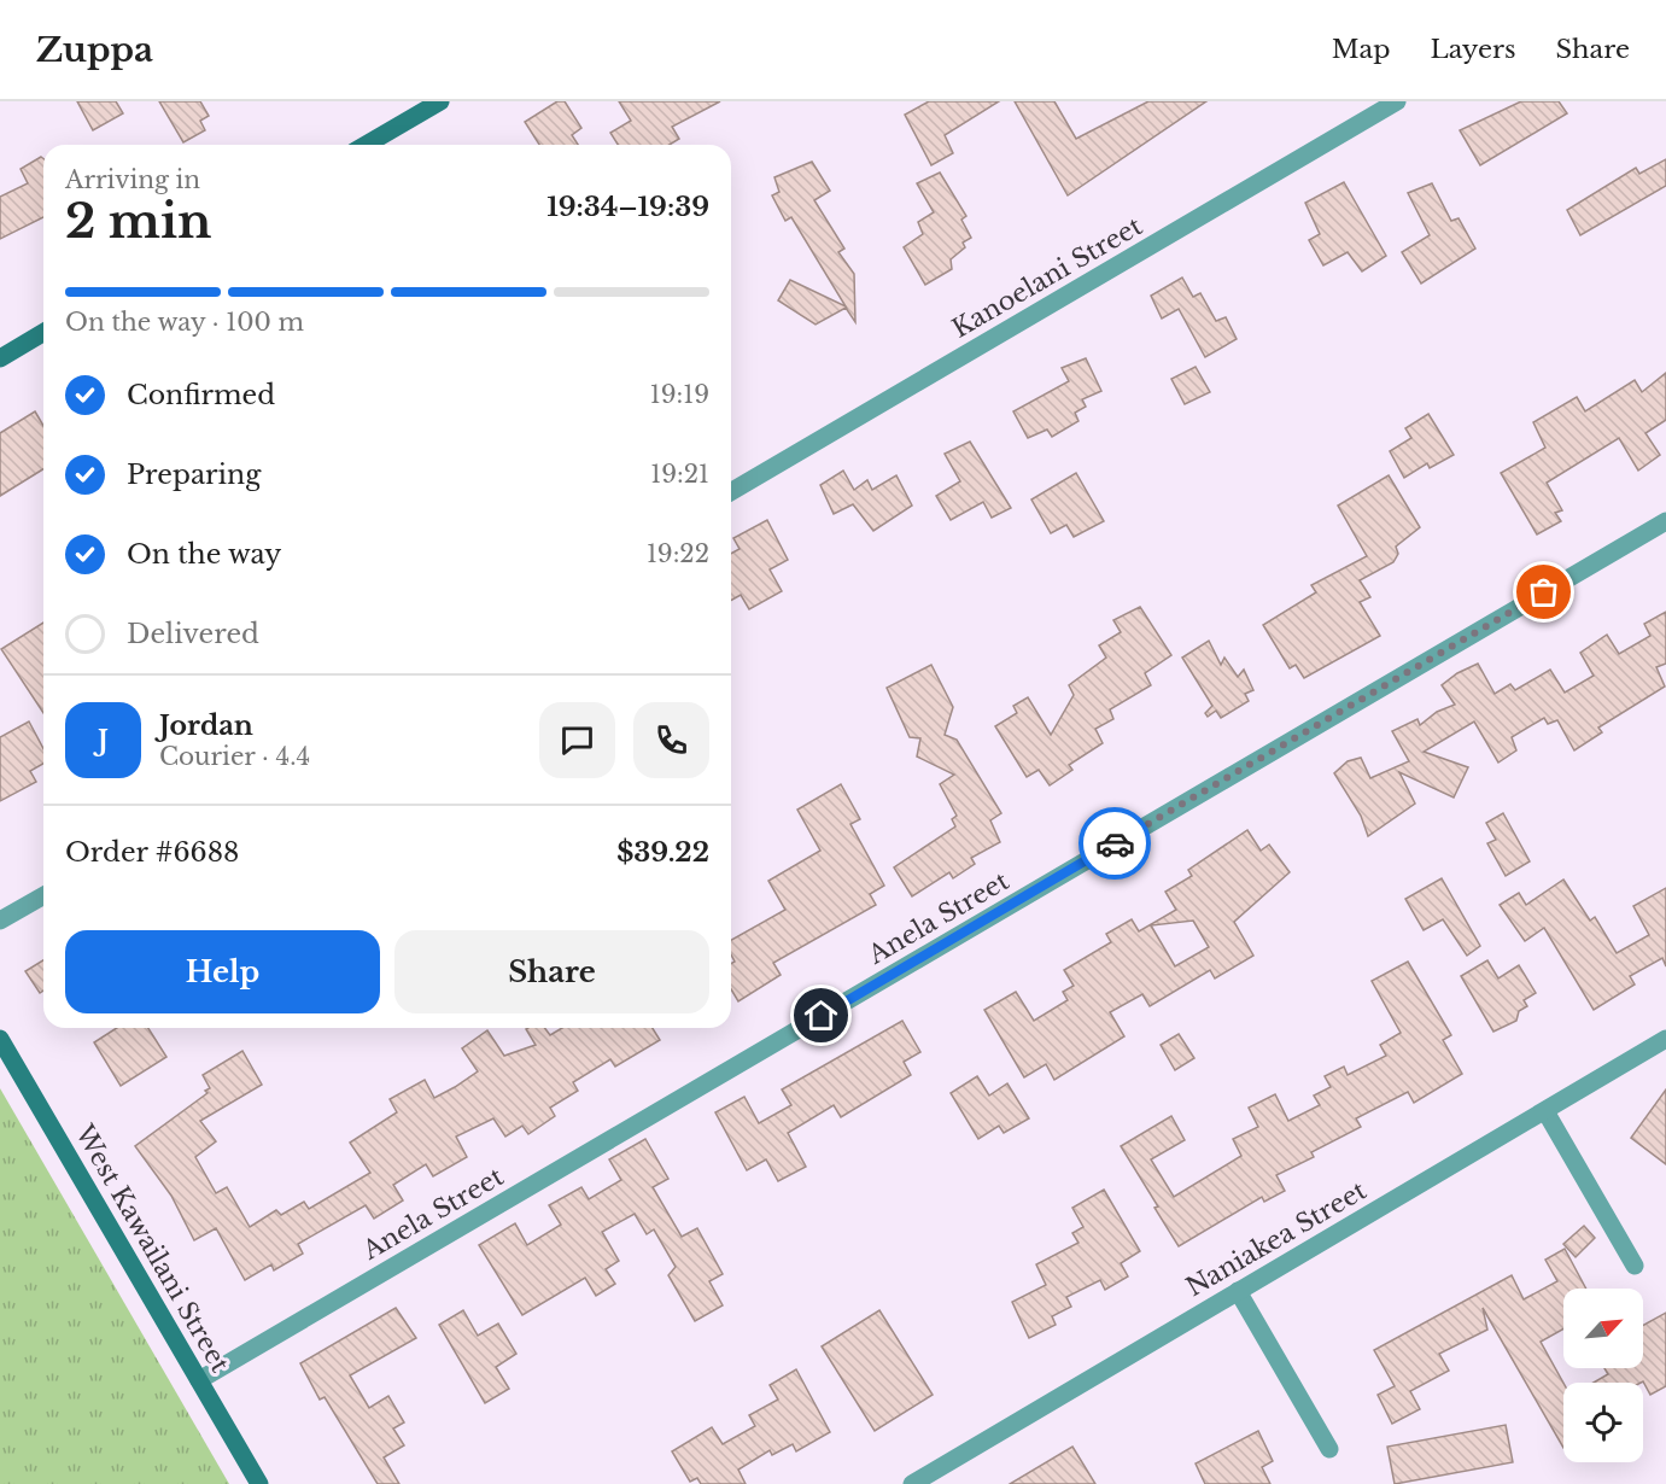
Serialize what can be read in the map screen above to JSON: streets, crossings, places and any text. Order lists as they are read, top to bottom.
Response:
{
  "streets": {
    "street": [
      "Kanoelani Street",
      "Anela Street",
      "Naniakea Street",
      "West Kawailani Street"
    ]
  },
  "crossings": [
    ["Anela Street", "West Kawailani Street"]
  ],
  "north": "top right",
  "page": {
    "header": "Zuppa",
    "nav": ["Map", "Layers", "Share"],
    "heading": ["2 min", "Arriving in", "19:34–19:39"],
    "panel": [
      "Jordan",
      "Courier · 4.4",
      "Order #6688",
      "$39.22"
    ],
    "bar": "On the way · 100 m",
    "list": [
      ["Confirmed", "19:19"],
      ["Preparing", "19:21"],
      ["On the way", "19:22"],
      "Delivered"
    ],
    "round": "J",
    "buttons": ["Help", "Share"]
  }
}
